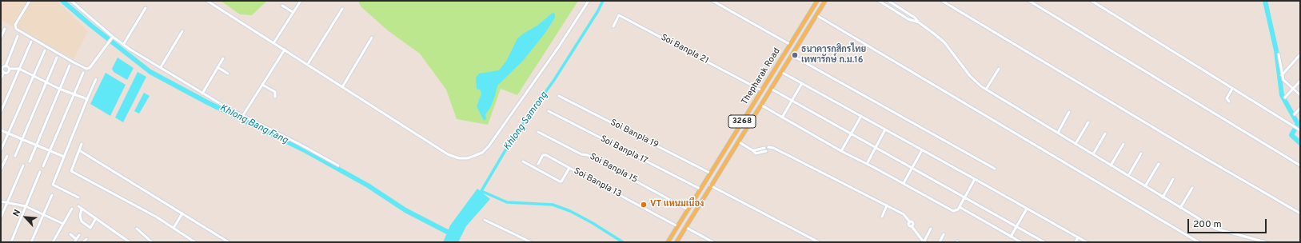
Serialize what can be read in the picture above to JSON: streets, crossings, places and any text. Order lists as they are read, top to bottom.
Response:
{
  "streets": {
    "main road": ["Thepharak Road", "3268"],
    "street": [
      "Soi Banpla 21",
      "Soi Banpla 19",
      "Soi Banpla 17",
      "Soi Banpla 15",
      "Soi Banpla 13"
    ]
  },
  "crossings": [
    ["Soi Banpla 21", "Thepharak Road"],
    ["Thepharak Road", "Soi Banpla 19"],
    ["Thepharak Road", "Soi Banpla 17"],
    ["Thepharak Road", "Soi Banpla 15"],
    ["Thepharak Road", "Soi Banpla 13"]
  ],
  "water": ["Khlong Samrong", "Khlong Bang Fang"],
  "places": ["ธนาคารกสิกรไทย เทพารักษ์ ก.ม.16", "VT แหนมเนือง"],
  "scale_bar": "200 m",
  "north": "top left"
}
